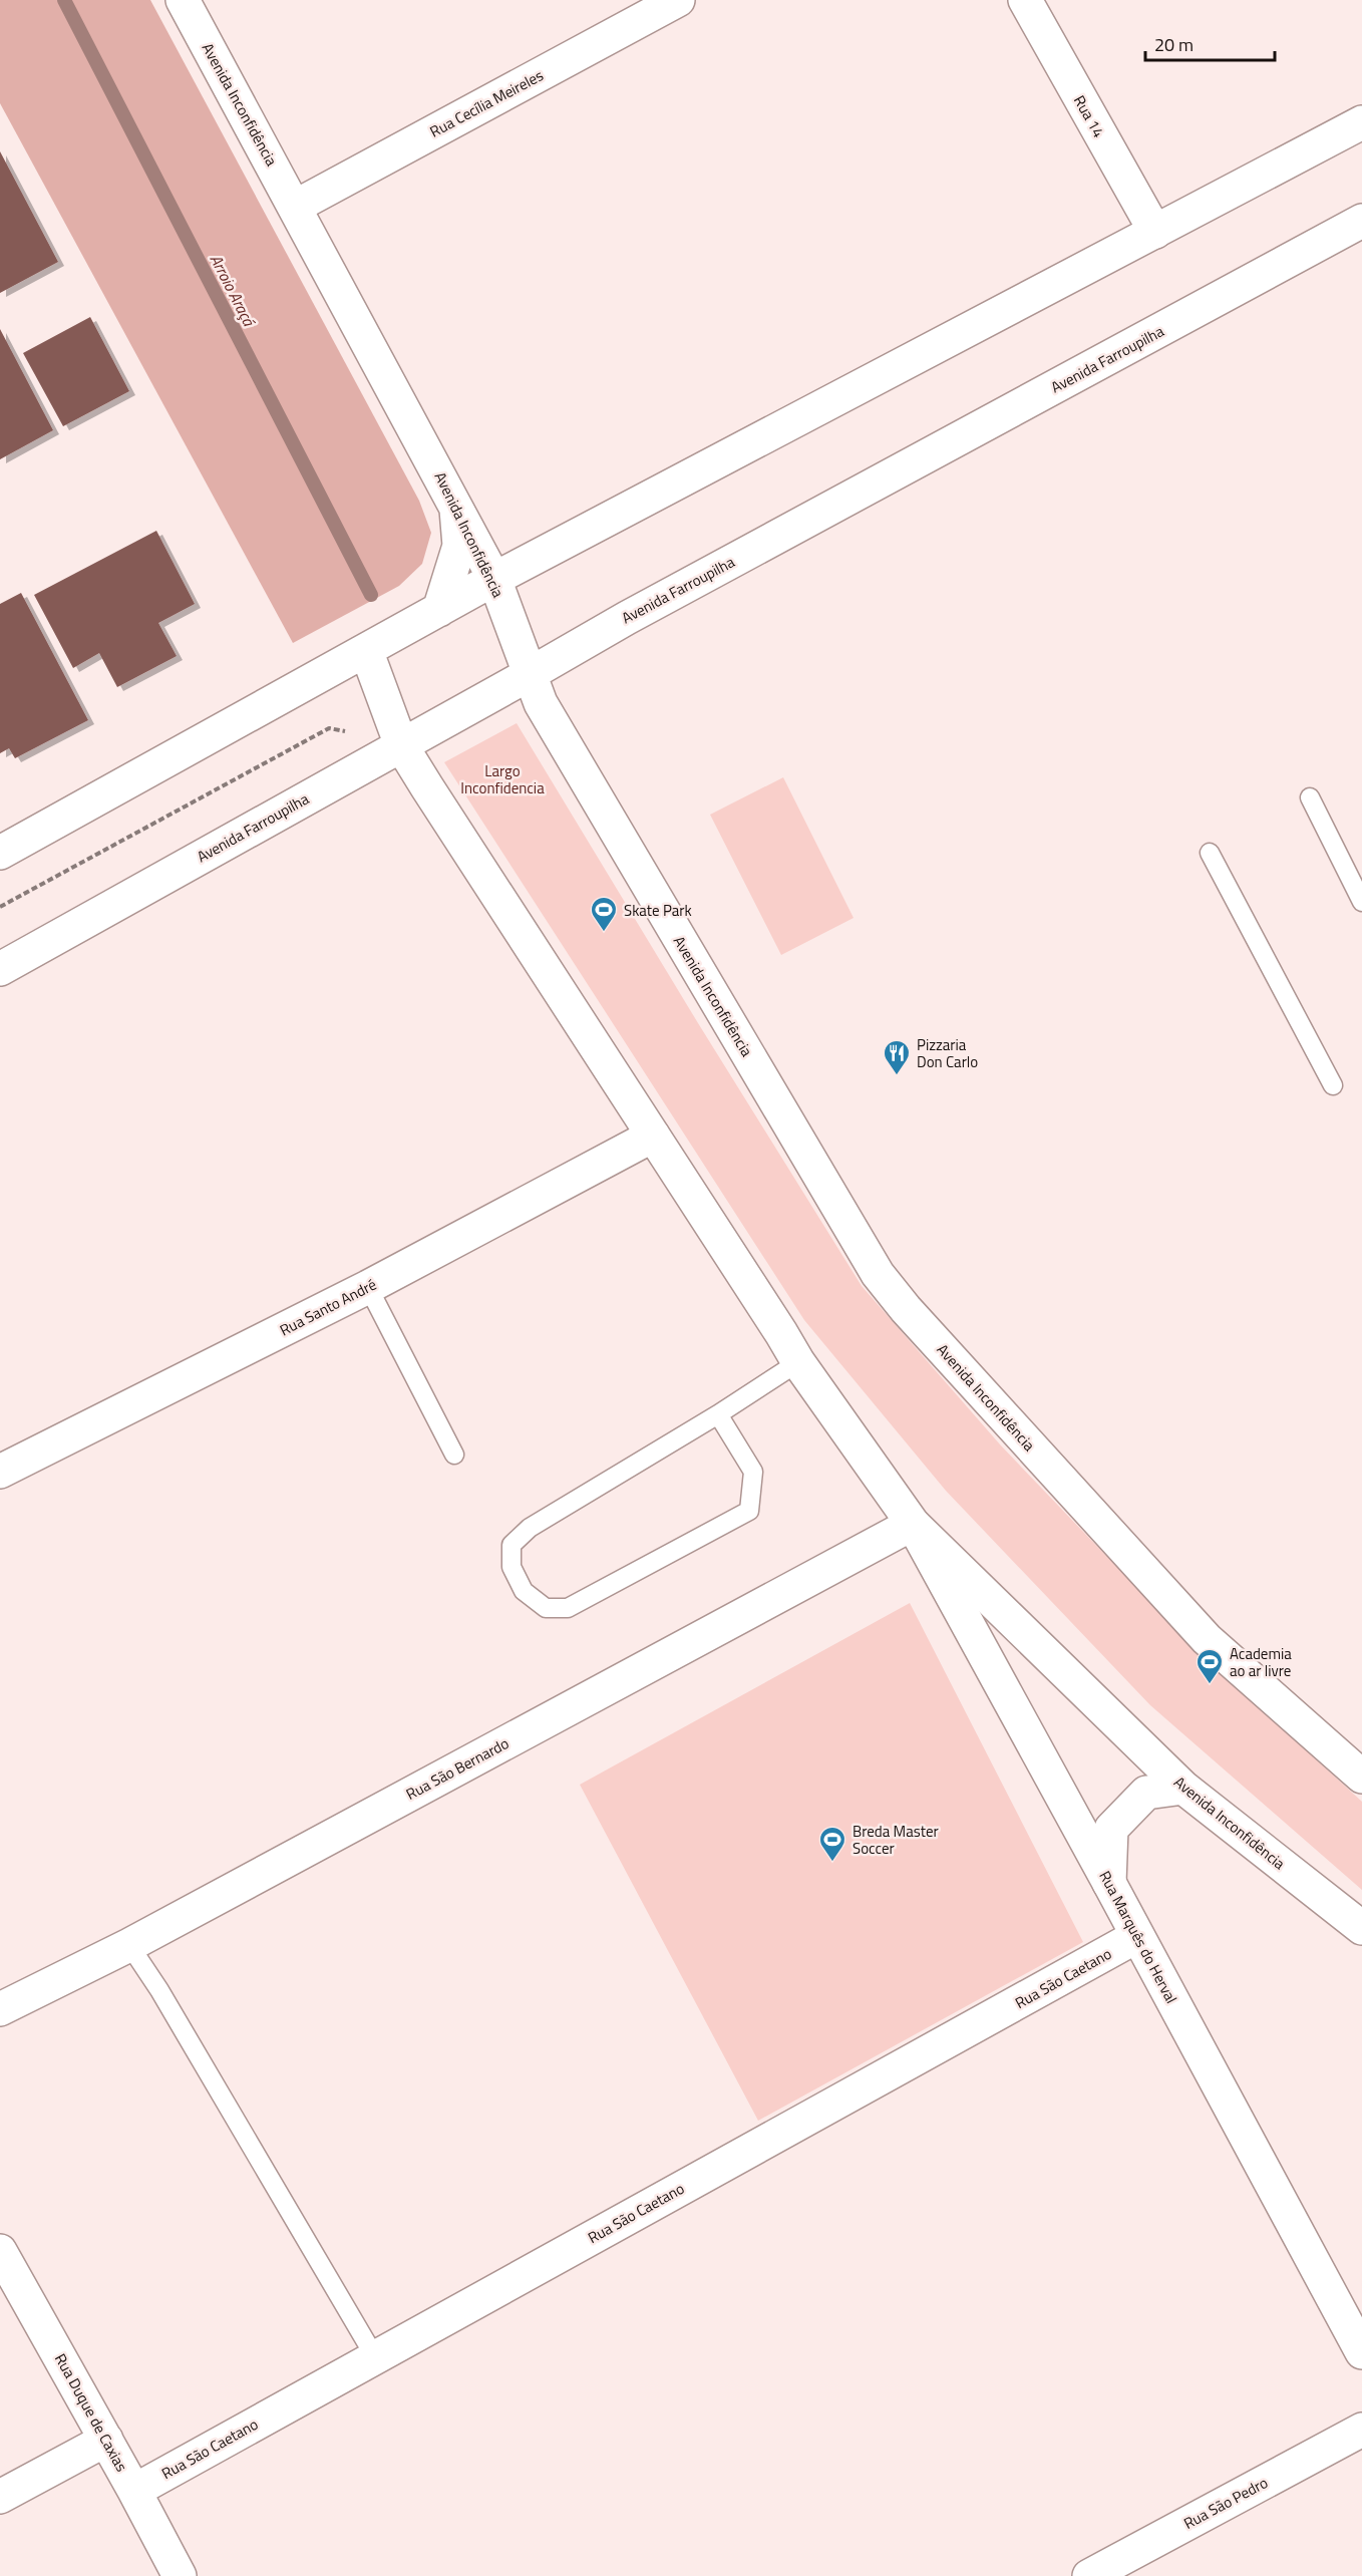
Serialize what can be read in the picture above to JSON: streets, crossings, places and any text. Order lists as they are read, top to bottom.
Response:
{
  "streets": {
    "street": [
      "Rua Cecília Meireles",
      "Avenida Inconfidência",
      "Rua 14",
      "Avenida Farroupilha",
      "Rua Santo André",
      "Rua São Bernardo",
      "Rua Marquês do Herval",
      "Rua São Caetano",
      "Rua Duque de Caxias",
      "Rua São Pedro"
    ]
  },
  "crossings": [
    ["Rua Cecília Meireles", "Avenida Inconfidência"],
    ["Avenida Inconfidência", "Avenida Farroupilha"],
    ["Avenida Inconfidência", "Rua Santo André"],
    ["Avenida Inconfidência", "Rua São Bernardo"],
    ["Avenida Inconfidência", "Rua Marquês do Herval"],
    ["Rua São Bernardo", "Rua Marquês do Herval"],
    ["Rua Marquês do Herval", "Rua São Caetano"],
    ["Rua São Caetano", "Rua Duque de Caxias"]
  ],
  "water": ["Arroio Araçá"],
  "parks": ["Largo Inconfidencia"],
  "places": {
    "sports": ["Skate Park", "Academia ao ar livre", "Breda Master Soccer"],
    "restaurant": ["Pizzaria Don Carlo"]
  },
  "scale_bar": "20 m"
}
